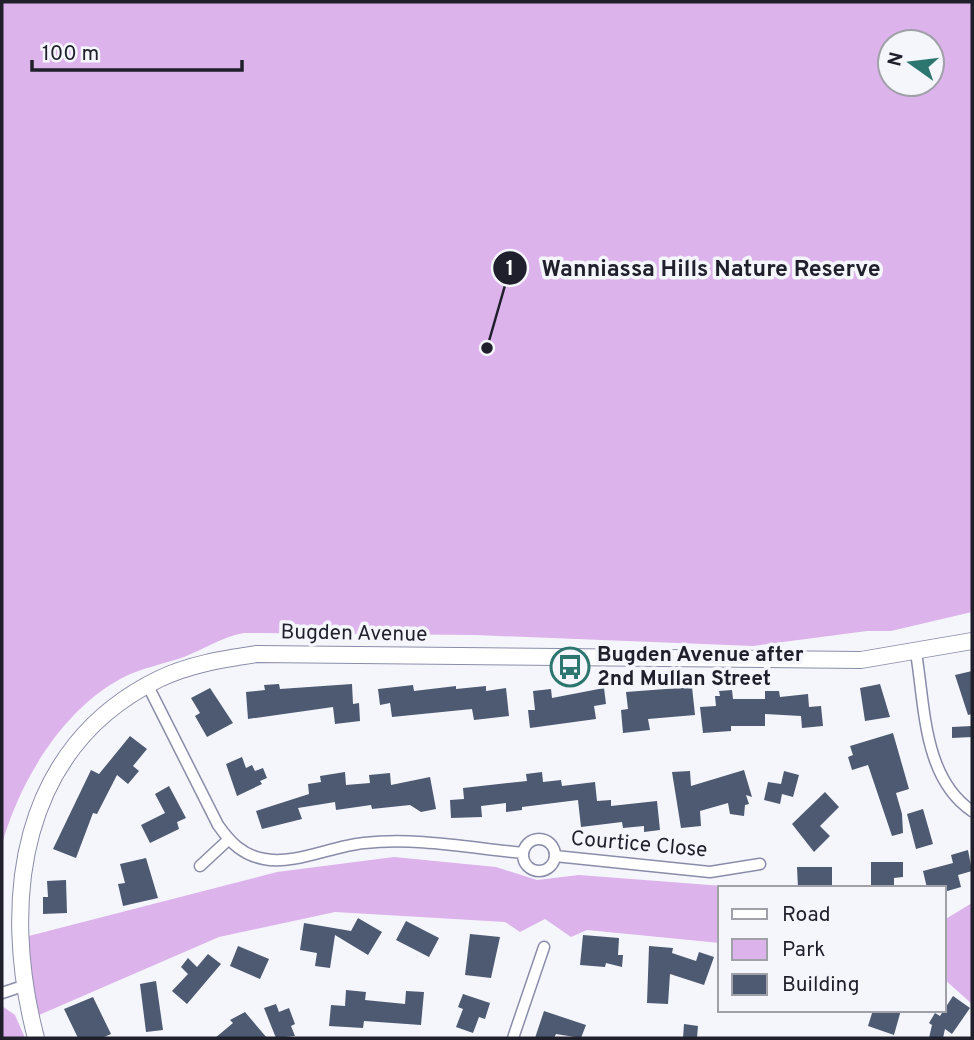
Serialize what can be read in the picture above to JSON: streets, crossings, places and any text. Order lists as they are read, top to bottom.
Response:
{
  "streets": {
    "street": ["Bugden Avenue", "Courtice Close"]
  },
  "places": {
    "other": ["Wanniassa Hills Nature Reserve"],
    "bus stop": ["Bugden Avenue after 2nd Mullan Street"]
  },
  "legend": ["Road", "Park", "Building"],
  "scale_bar": "100 m",
  "north": "left"
}
